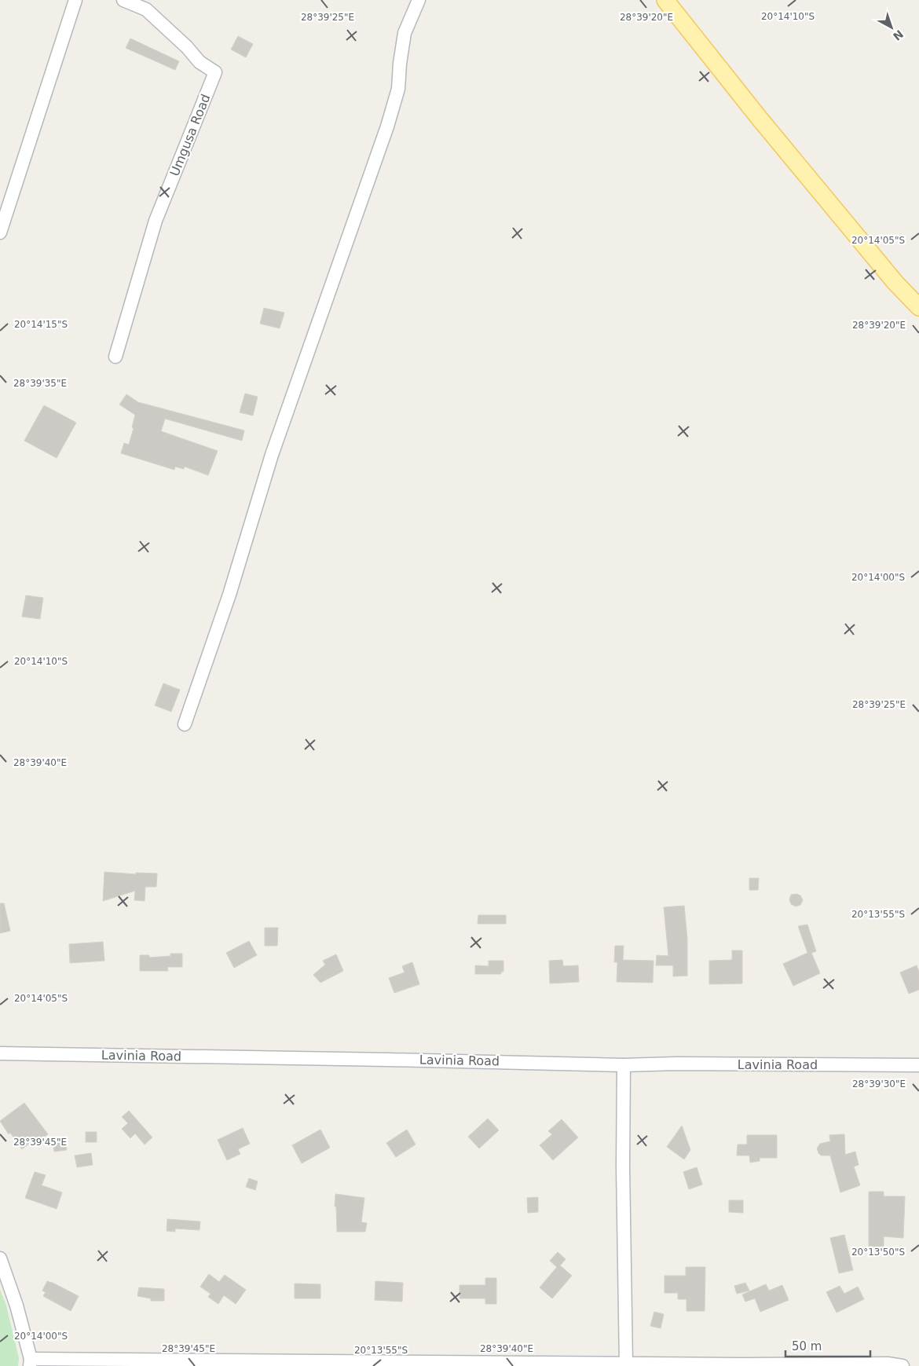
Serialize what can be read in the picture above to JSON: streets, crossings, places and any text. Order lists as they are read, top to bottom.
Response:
{
  "streets": {
    "street": ["Umgusa Road", "Lavinia Road"]
  },
  "scale_bar": "50 m",
  "north": "bottom right",
  "coordinates": [
    "20°14'10\"S",
    "28°39'25\"E",
    "28°39'20\"E",
    "20°14'05\"S",
    "20°14'15\"S",
    "28°39'35\"E",
    "20°14'00\"S",
    "28°39'40\"E",
    "20°13'55\"S",
    "28°39'30\"E",
    "28°39'45\"E",
    "20°13'50\"S"
  ]
}
